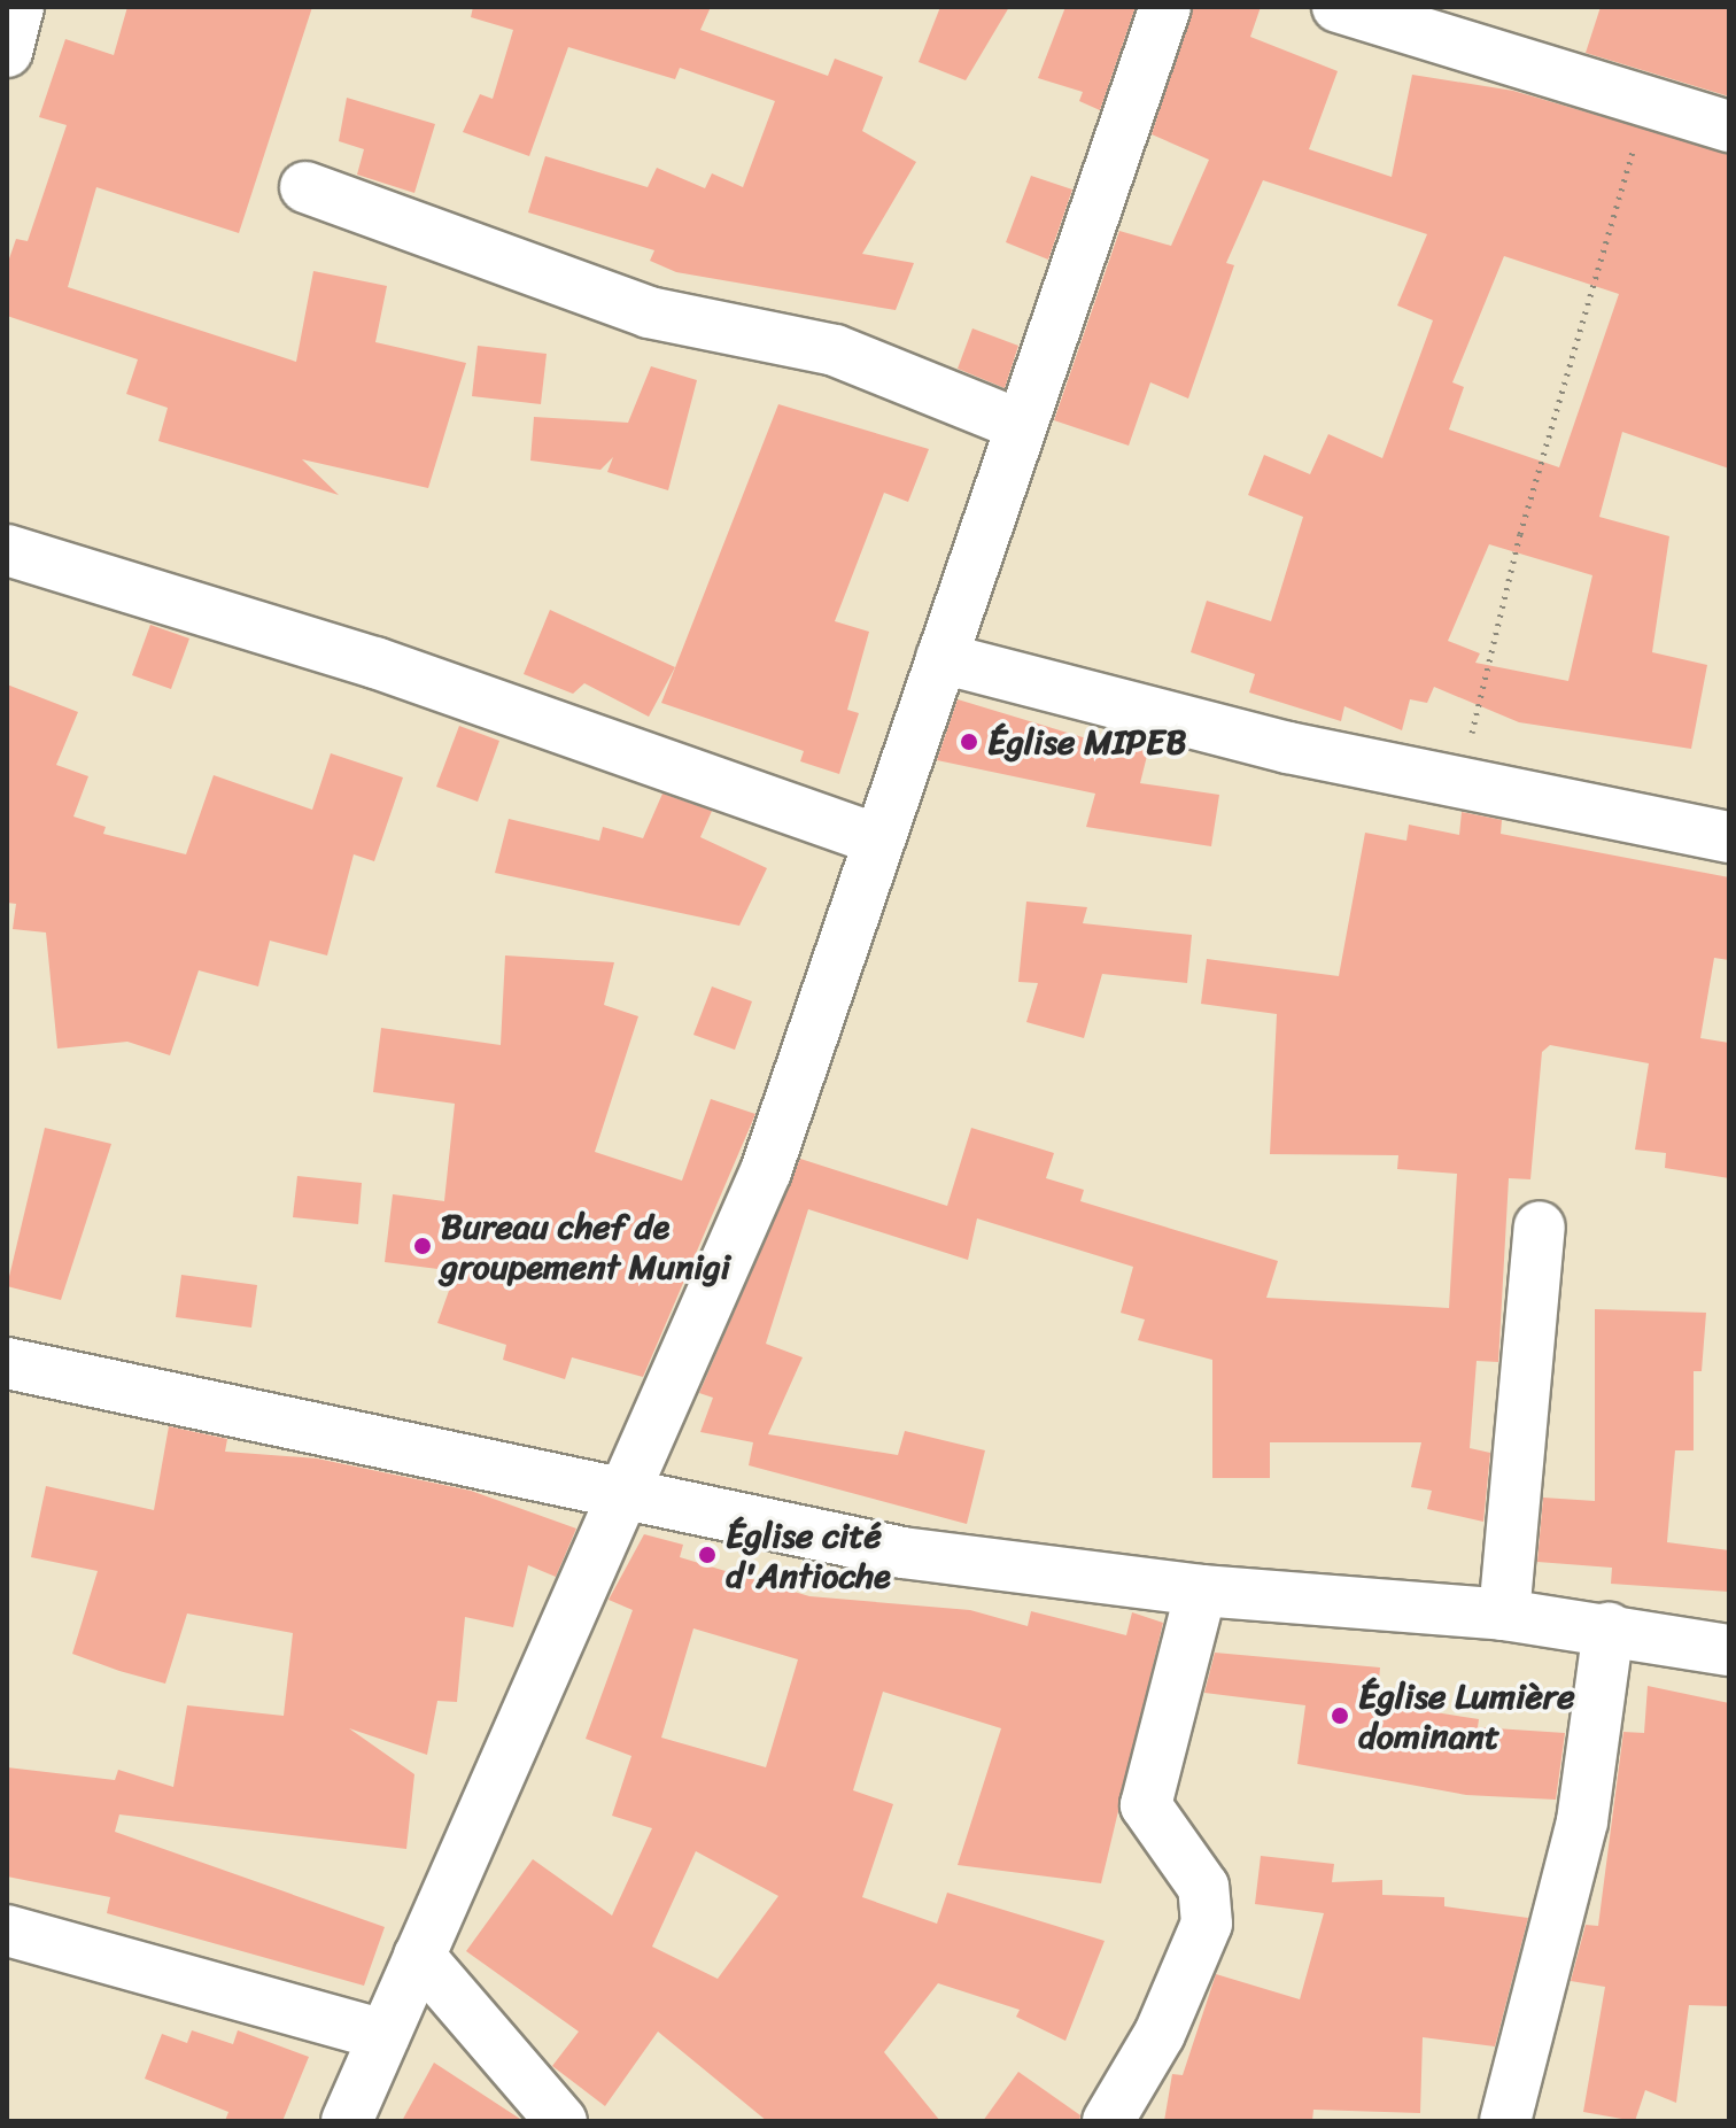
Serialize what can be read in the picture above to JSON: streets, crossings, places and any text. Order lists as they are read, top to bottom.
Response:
{
  "places": [
    "Église MIPEB",
    "Bureau chef de groupement Munigi",
    "Église cité d'Antioche",
    "Église Lumière dominant"
  ]
}
